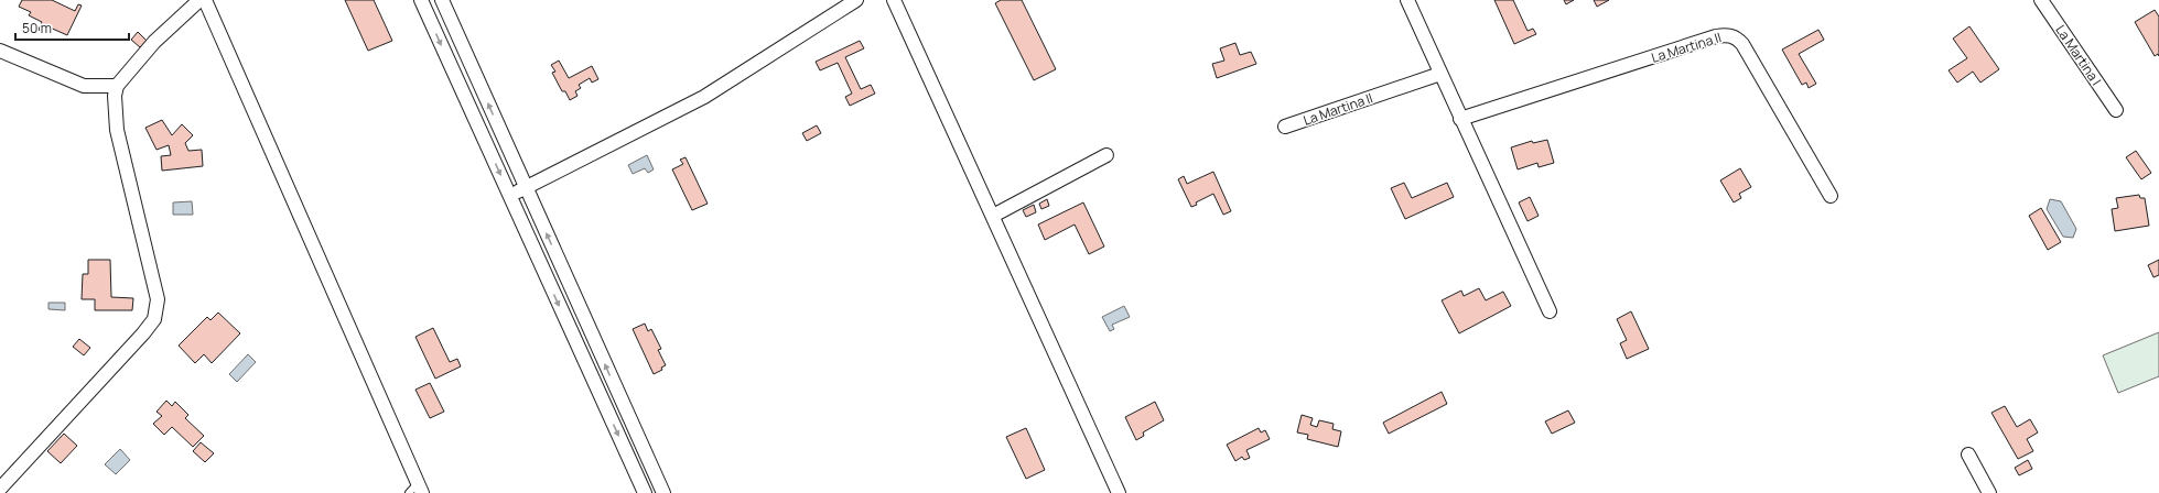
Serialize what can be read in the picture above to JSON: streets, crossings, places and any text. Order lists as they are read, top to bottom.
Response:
{
  "streets": {
    "street": ["La Martina II", "La Martina I"]
  },
  "scale_bar": "50 m"
}
